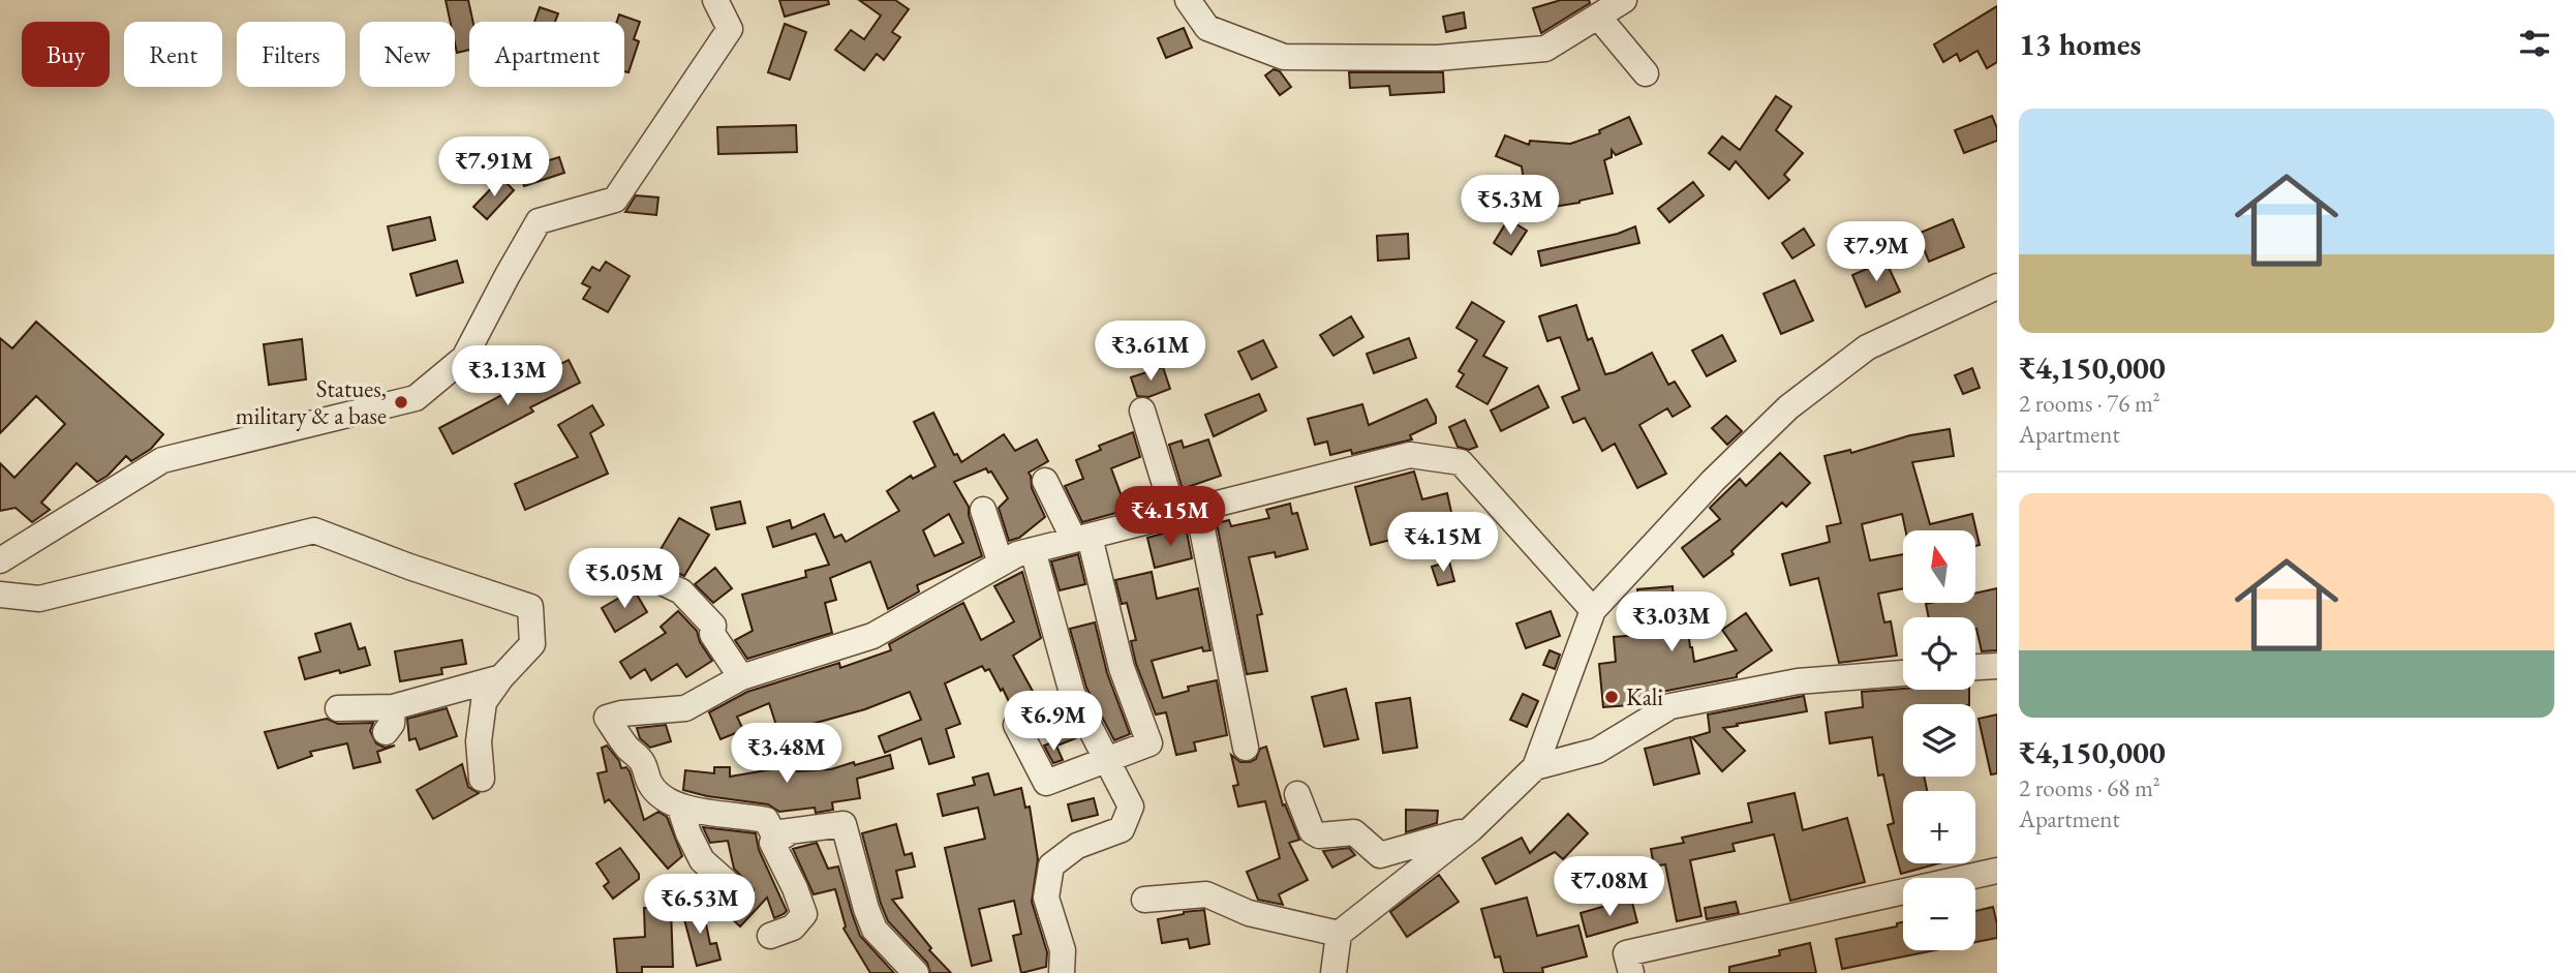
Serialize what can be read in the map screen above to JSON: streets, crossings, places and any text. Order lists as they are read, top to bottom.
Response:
{
  "places": ["Statues, military & a base", "Kali"],
  "north": "top",
  "page": {
    "heading": "13 homes",
    "chip": [
      "Buy",
      "Rent",
      "Filters",
      "New",
      "Apartment"
    ],
    "list": [
      {
        "name": "₹4,150,000",
        "note": "2 rooms · 76 m² · Apartment"
      },
      {
        "name": "₹4,150,000",
        "note": "2 rooms · 68 m² · Apartment"
      }
    ],
    "price": [
      "₹7.91M",
      "₹5.3M",
      "₹7.9M",
      "₹3.61M",
      "₹3.13M",
      "₹4.15M",
      "₹4.15M",
      "₹5.05M",
      "₹3.03M",
      "₹6.9M",
      "₹3.48M",
      "₹7.08M",
      "₹6.53M"
    ],
    "map_buttons": ["+", "−"]
  }
}
